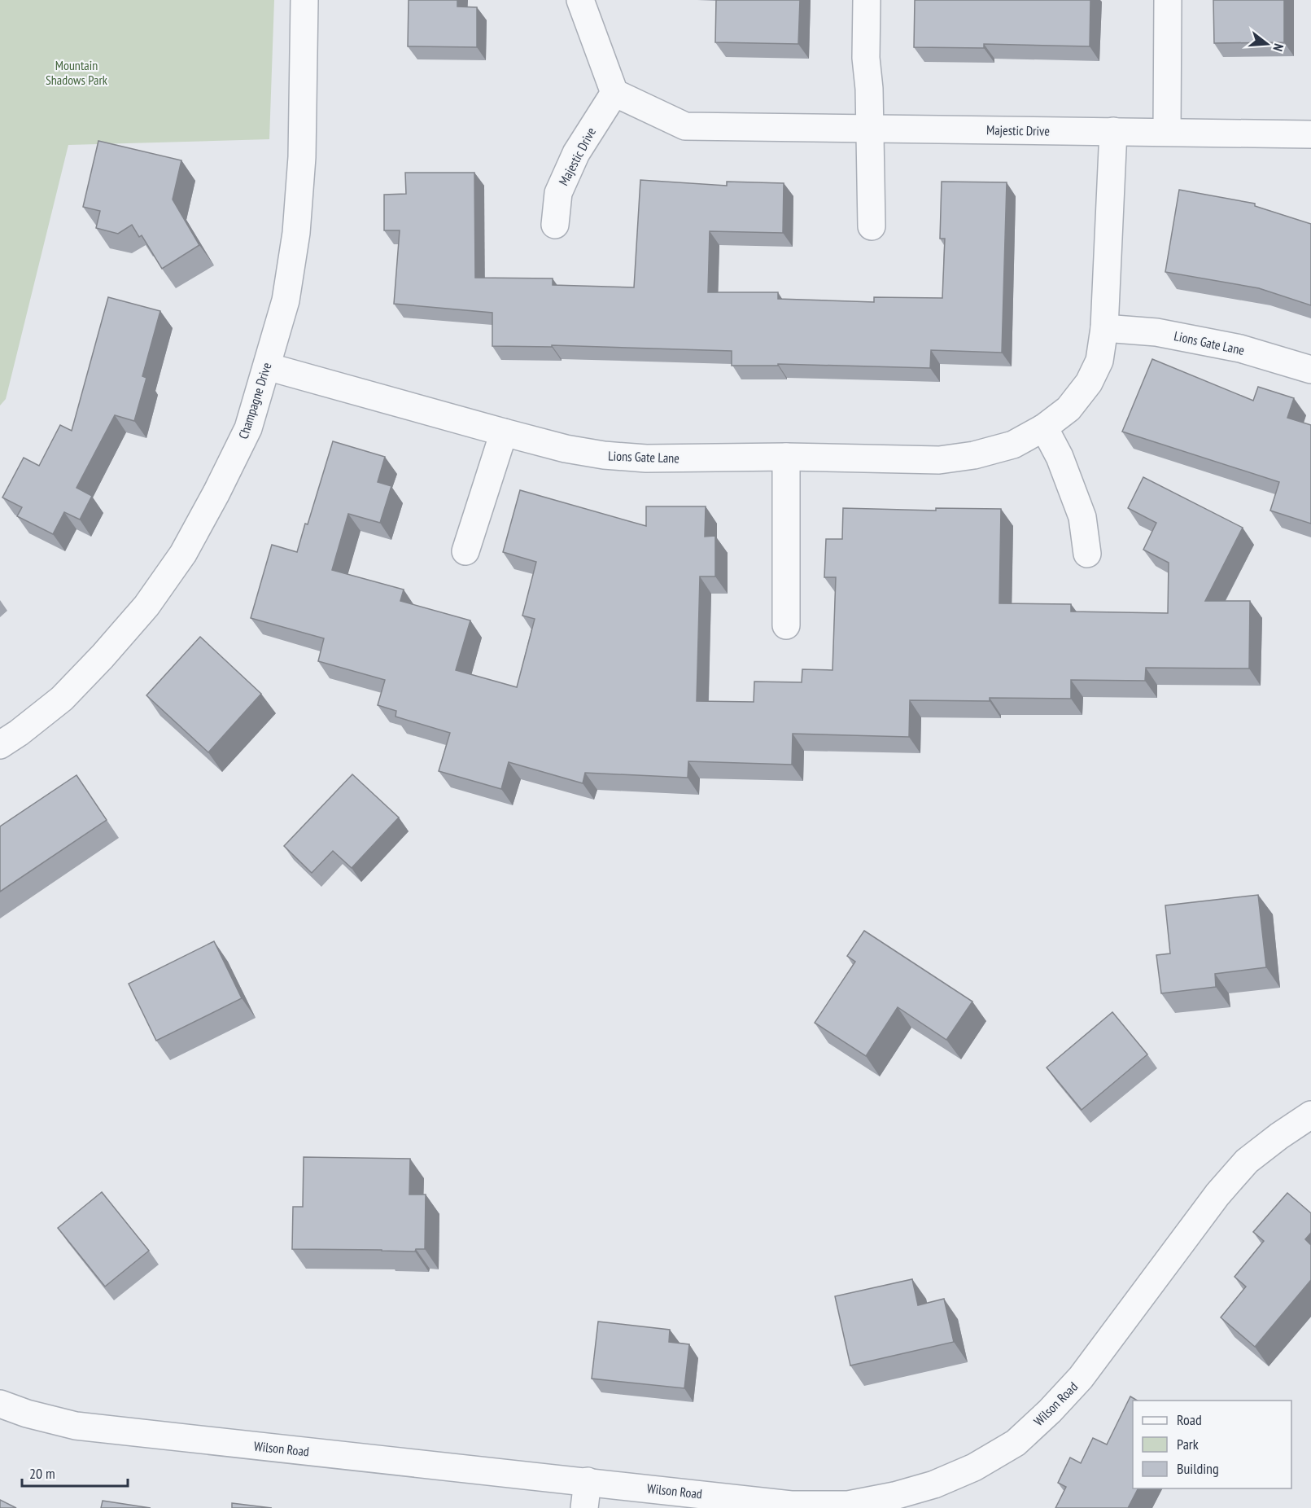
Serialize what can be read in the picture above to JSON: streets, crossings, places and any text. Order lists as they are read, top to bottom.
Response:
{
  "streets": {
    "street": [
      "Majestic Drive",
      "Lions Gate Lane",
      "Champagne Drive",
      "Wilson Road"
    ]
  },
  "crossings": [
    ["Majestic Drive", "Lions Gate Lane"],
    ["Lions Gate Lane", "Champagne Drive"]
  ],
  "parks": ["Mountain Shadows Park"],
  "legend": ["Road", "Park", "Building"],
  "scale_bar": "20 m",
  "north": "right"
}
